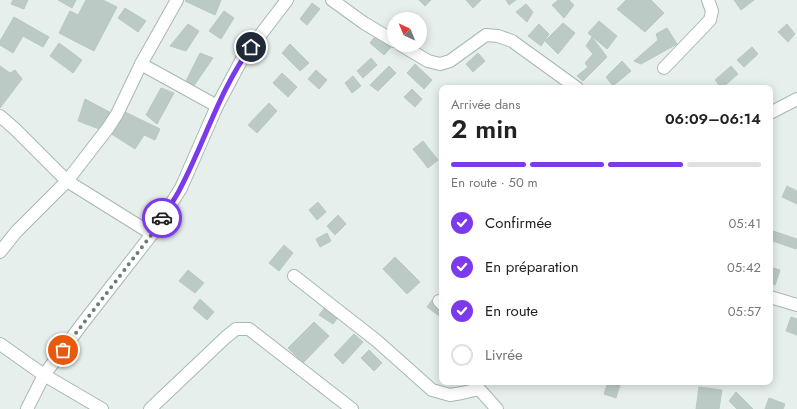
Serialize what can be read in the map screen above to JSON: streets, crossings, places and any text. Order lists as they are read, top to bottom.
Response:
{
  "north": "top left",
  "page": {
    "heading": ["2 min", "Arrivée dans", "06:09–06:14"],
    "bar": "En route · 50 m",
    "list": [
      ["Confirmée", "05:41"],
      ["En préparation", "05:42"],
      ["En route", "05:57"],
      "Livrée"
    ]
  }
}
